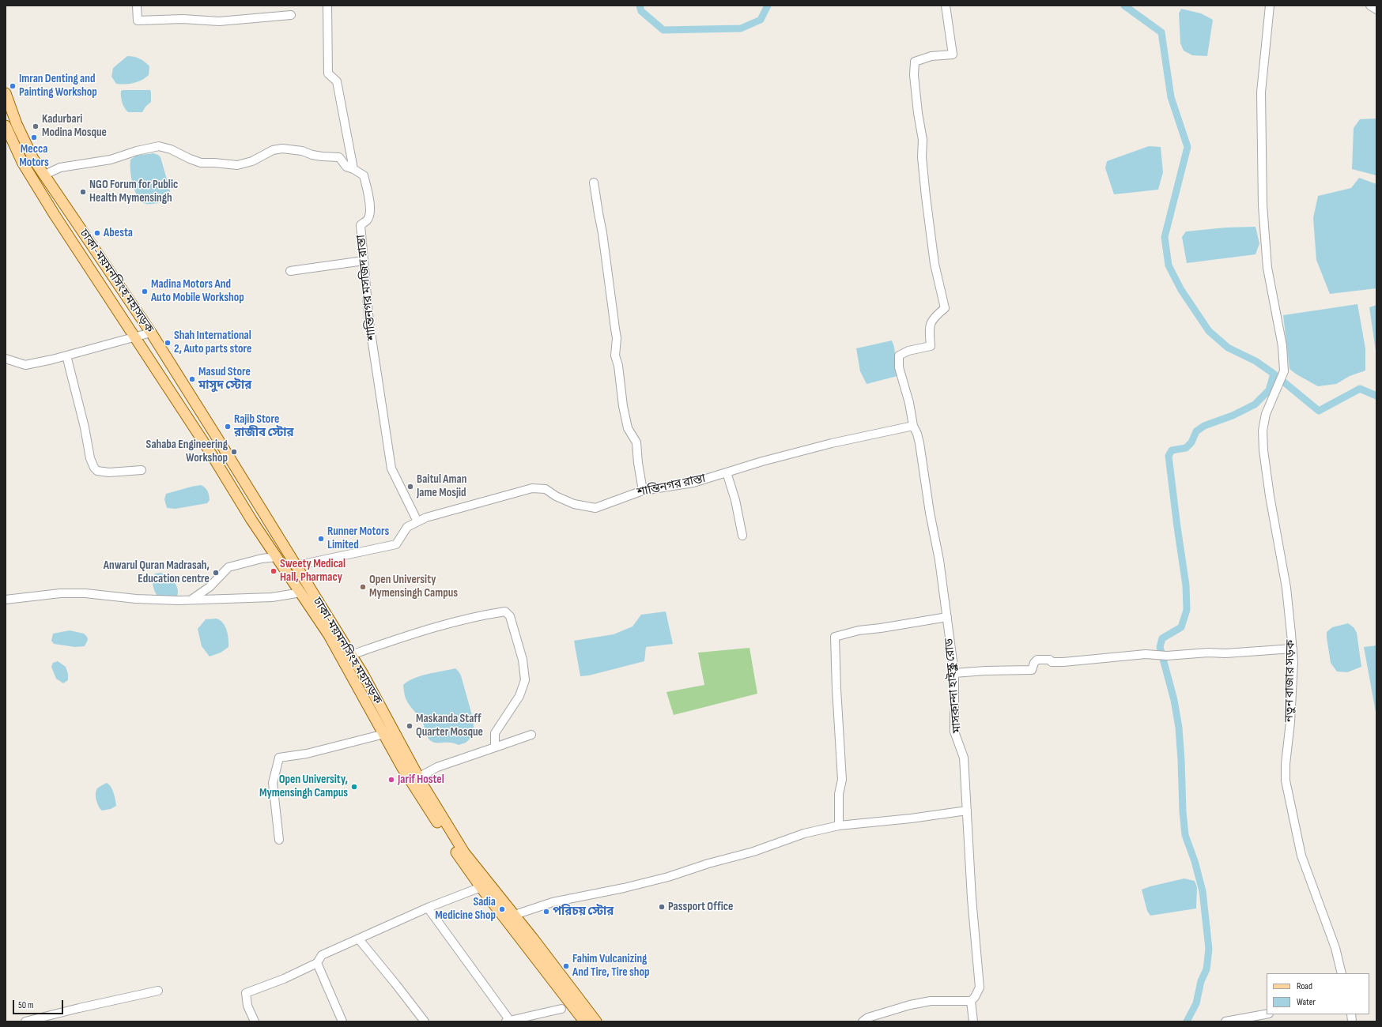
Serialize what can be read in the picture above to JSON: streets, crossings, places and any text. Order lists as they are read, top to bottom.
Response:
{
  "streets": {
    "main road": ["ঢাকা-ময়মনসিংহ মহাসড়ক"],
    "street": [
      "শান্তিনগর মসজিদ রাস্তা",
      "শান্তিনগর রাস্তা",
      "নতুন বাজার সড়ক",
      "মাসকান্দা হাইস্কুল রোড"
    ]
  },
  "crossings": [
    ["ঢাকা-ময়মনসিংহ মহাসড়ক", "শান্তিনগর মসজিদ রাস্তা"],
    ["ঢাকা-ময়মনসিংহ মহাসড়ক", "শান্তিনগর রাস্তা"],
    ["শান্তিনগর মসজিদ রাস্তা", "শান্তিনগর রাস্তা"],
    ["শান্তিনগর রাস্তা", "মাসকান্দা হাইস্কুল রোড"]
  ],
  "places": [
    "Imran Denting and Painting Workshop",
    "Kadurbari Modina Mosque",
    "Mecca Motors",
    "NGO Forum for Public Health Mymensingh",
    "Abesta",
    "Madina Motors And Auto Mobile Workshop",
    "Shah International 2, Auto parts store",
    "Masud Store মাসুদ স্টোর",
    "Rajib Store রাজীব স্টোর",
    "Sahaba Engineering Workshop",
    "Baitul Aman Jame Mosjid",
    "Runner Motors Limited",
    "Sweety Medical Hall, Pharmacy",
    "Anwarul Quran Madrasah, Education centre",
    "Open University Mymensingh Campus",
    "Maskanda Staff Quarter Mosque",
    "Jarif Hostel",
    "Open University, Mymensingh Campus",
    "Passport Office",
    "Sadia Medicine Shop",
    "পরিচয় স্টোর",
    "Fahim Vulcanizing And Tire, Tire shop"
  ],
  "legend": ["Road", "Water"],
  "scale_bar": "50 m"
}
